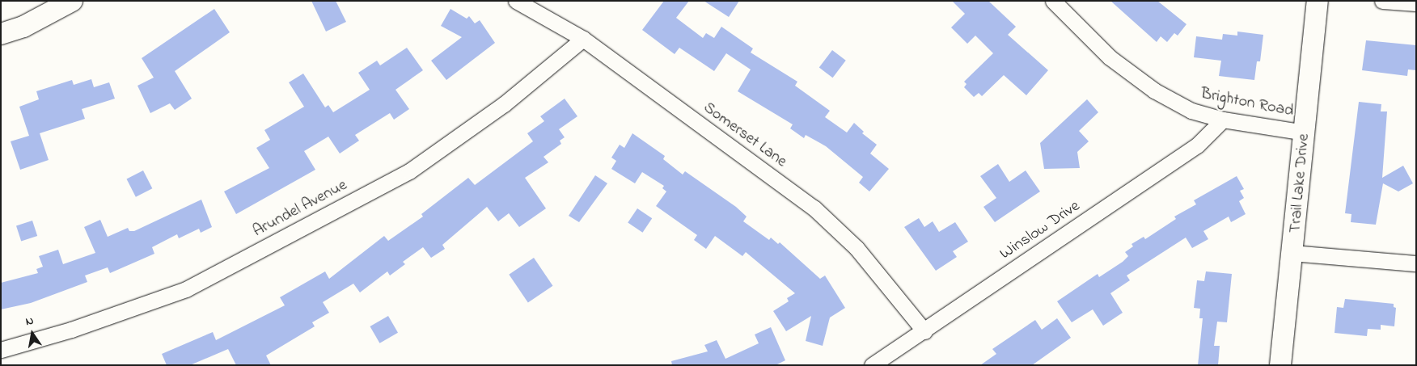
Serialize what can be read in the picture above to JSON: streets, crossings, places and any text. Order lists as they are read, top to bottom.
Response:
{
  "streets": {
    "street": [
      "Brighton Road",
      "Somerset Lane",
      "Trail Lake Drive",
      "Arundel Avenue",
      "Winslow Drive"
    ]
  },
  "crossings": [
    ["Brighton Road", "Trail Lake Drive"],
    ["Brighton Road", "Winslow Drive"],
    ["Somerset Lane", "Arundel Avenue"],
    ["Somerset Lane", "Winslow Drive"]
  ],
  "north": "top"
}
